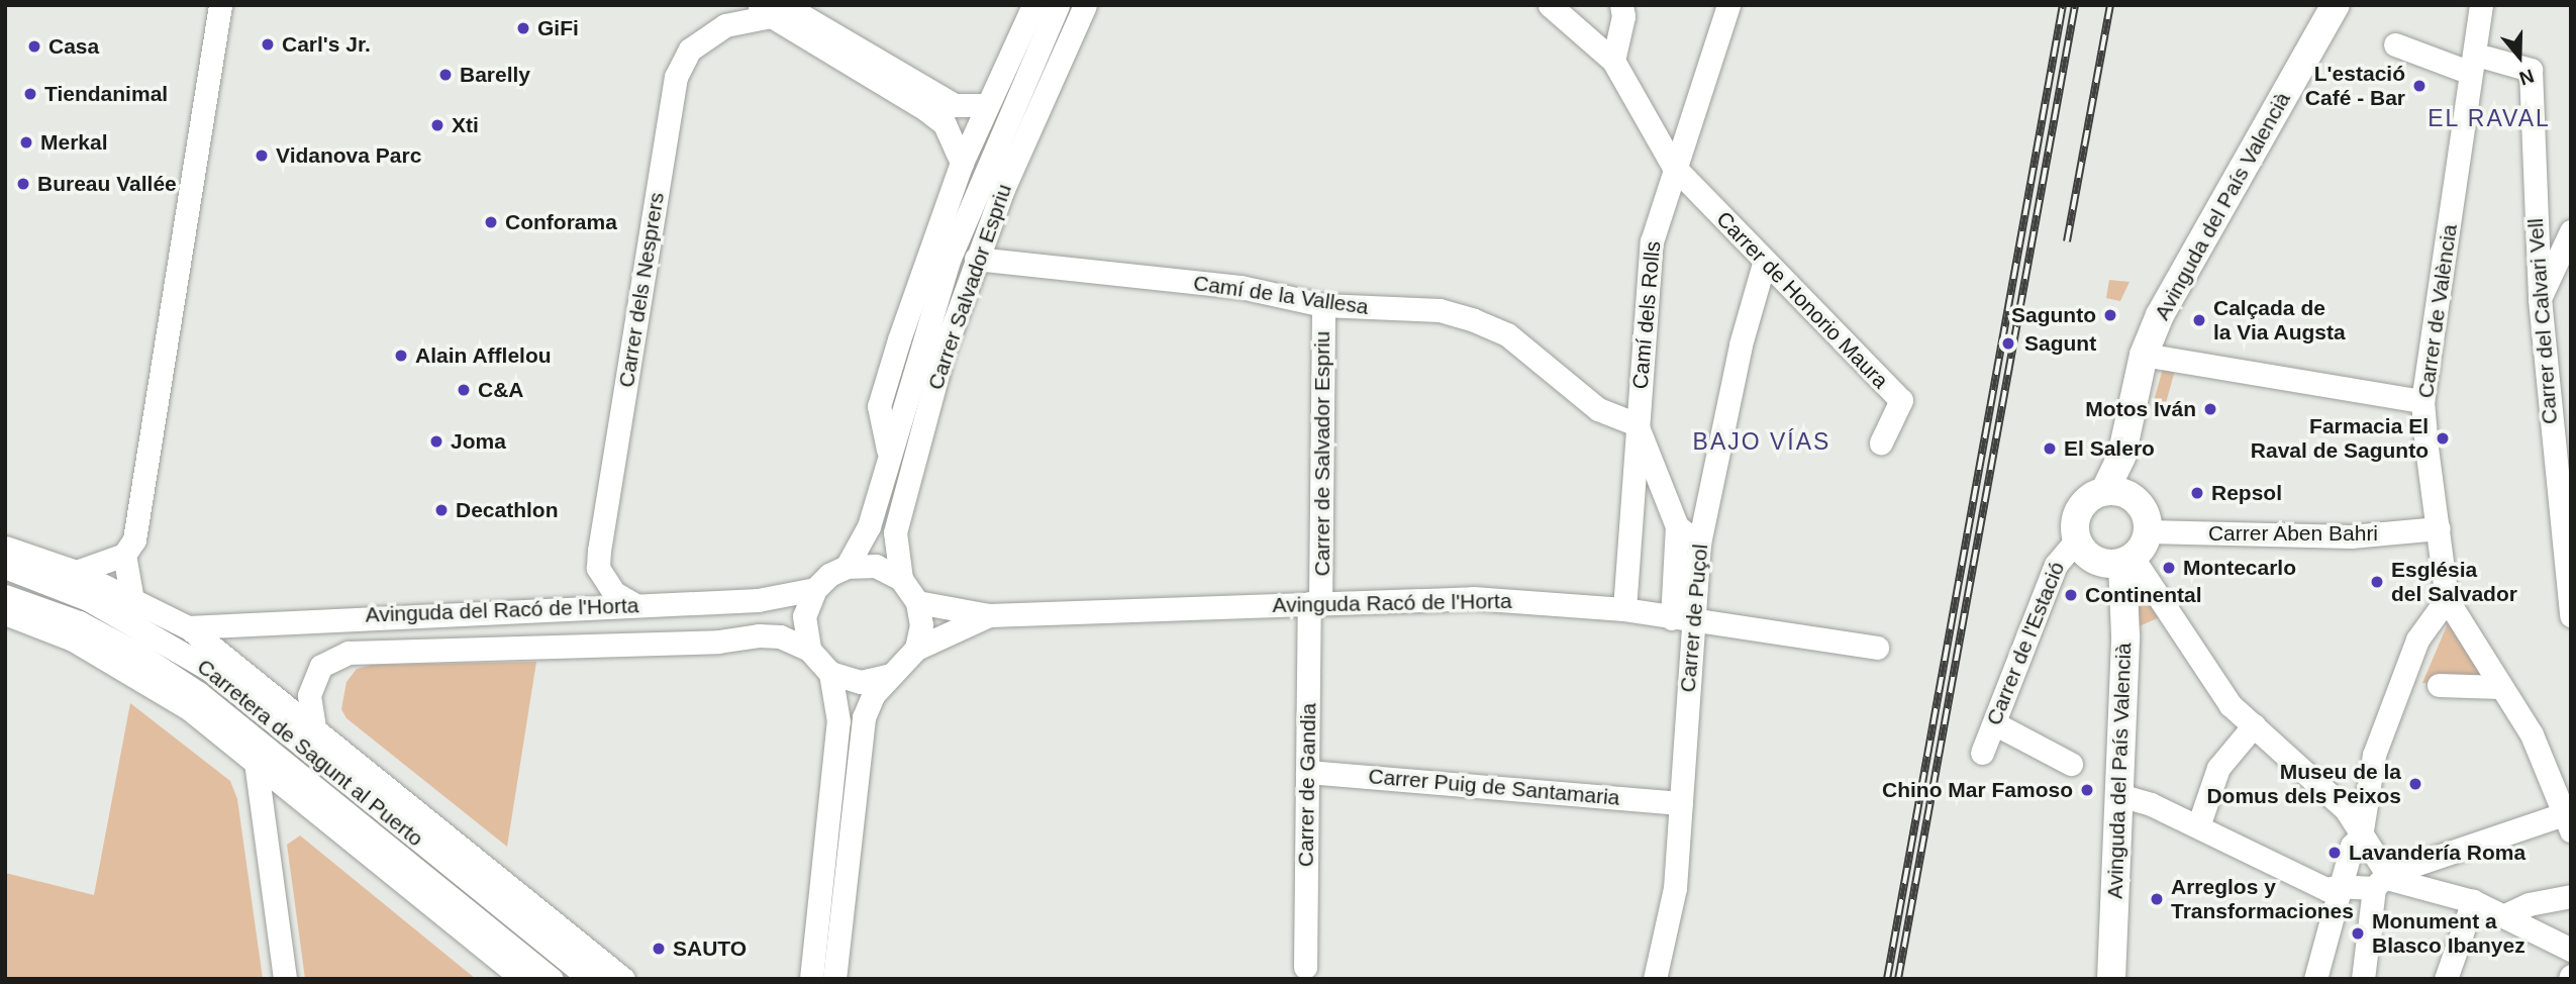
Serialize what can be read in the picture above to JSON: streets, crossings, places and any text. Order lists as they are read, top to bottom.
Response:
{
  "streets": {
    "main road": ["Avinguda del País Valencià"],
    "street": [
      "Carrer Salvador Espriu",
      "Carrer dels Nesprers",
      "Camí de la Vallesa",
      "Carrer de Honorio Maura",
      "Carrer de València",
      "Camí dels Rolls",
      "Carrer del Calvari Vell",
      "Carrer de Salvador Espriu",
      "Carrer Aben Bahri",
      "Avinguda Racó de l'Horta",
      "Avinguda del Racó de l'Horta",
      "Carrer de Puçol",
      "Carrer de l'Estació",
      "Carretera de Sagunt al Puerto",
      "Carrer de Gandia",
      "Carrer Puig de Santamaria"
    ]
  },
  "crossings": [
    ["Avinguda del País Valencià", "Carrer Aben Bahri"],
    ["Avinguda del País Valencià", "Carrer de l'Estació"],
    ["Carrer Salvador Espriu", "Camí de la Vallesa"],
    ["Carrer Salvador Espriu", "Avinguda Racó de l'Horta"],
    ["Carrer Salvador Espriu", "Avinguda del Racó de l'Horta"],
    ["Carrer dels Nesprers", "Avinguda del Racó de l'Horta"],
    ["Camí de la Vallesa", "Camí dels Rolls"],
    ["Camí de la Vallesa", "Carrer de Salvador Espriu"],
    ["Carrer de Honorio Maura", "Camí dels Rolls"],
    ["Carrer de Honorio Maura", "Carrer de Puçol"],
    ["Carrer de València", "Carrer del Calvari Vell"],
    ["Carrer de València", "Carrer Aben Bahri"],
    ["Camí dels Rolls", "Avinguda Racó de l'Horta"],
    ["Camí dels Rolls", "Carrer de Puçol"],
    ["Carrer de Salvador Espriu", "Avinguda Racó de l'Horta"],
    ["Carrer de Salvador Espriu", "Carrer de Gandia"],
    ["Carrer Aben Bahri", "Carrer de l'Estació"],
    ["Avinguda Racó de l'Horta", "Avinguda del Racó de l'Horta"],
    ["Avinguda Racó de l'Horta", "Carrer de Puçol"],
    ["Avinguda Racó de l'Horta", "Carrer de Gandia"],
    ["Carrer de Puçol", "Carrer Puig de Santamaria"],
    ["Carrer de Gandia", "Carrer Puig de Santamaria"]
  ],
  "districts": ["EL RAVAL", "BAJO VÍAS"],
  "places": [
    "GiFi",
    "Carl's Jr.",
    "Casa",
    "Barelly",
    "L'estació Café - Bar",
    "Tiendanimal",
    "Xti",
    "Merkal",
    "Vidanova Parc",
    "Bureau Vallée",
    "Conforama",
    "Sagunto",
    "Calçada de la Via Augsta",
    "Sagunt",
    "Alain Afflelou",
    "C&A",
    "Motos Iván",
    "Farmacia El Raval de Sagunto",
    "Joma",
    "El Salero",
    "Repsol",
    "Decathlon",
    "Montecarlo",
    "Església del Salvador",
    "Continental",
    "Museu de la Domus dels Peixos",
    "Chino Mar Famoso",
    "Lavandería Roma",
    "Arreglos y Transformaciones",
    "Monument a Blasco Ibanyez",
    "SAUTO"
  ],
  "north": "bottom"
}
